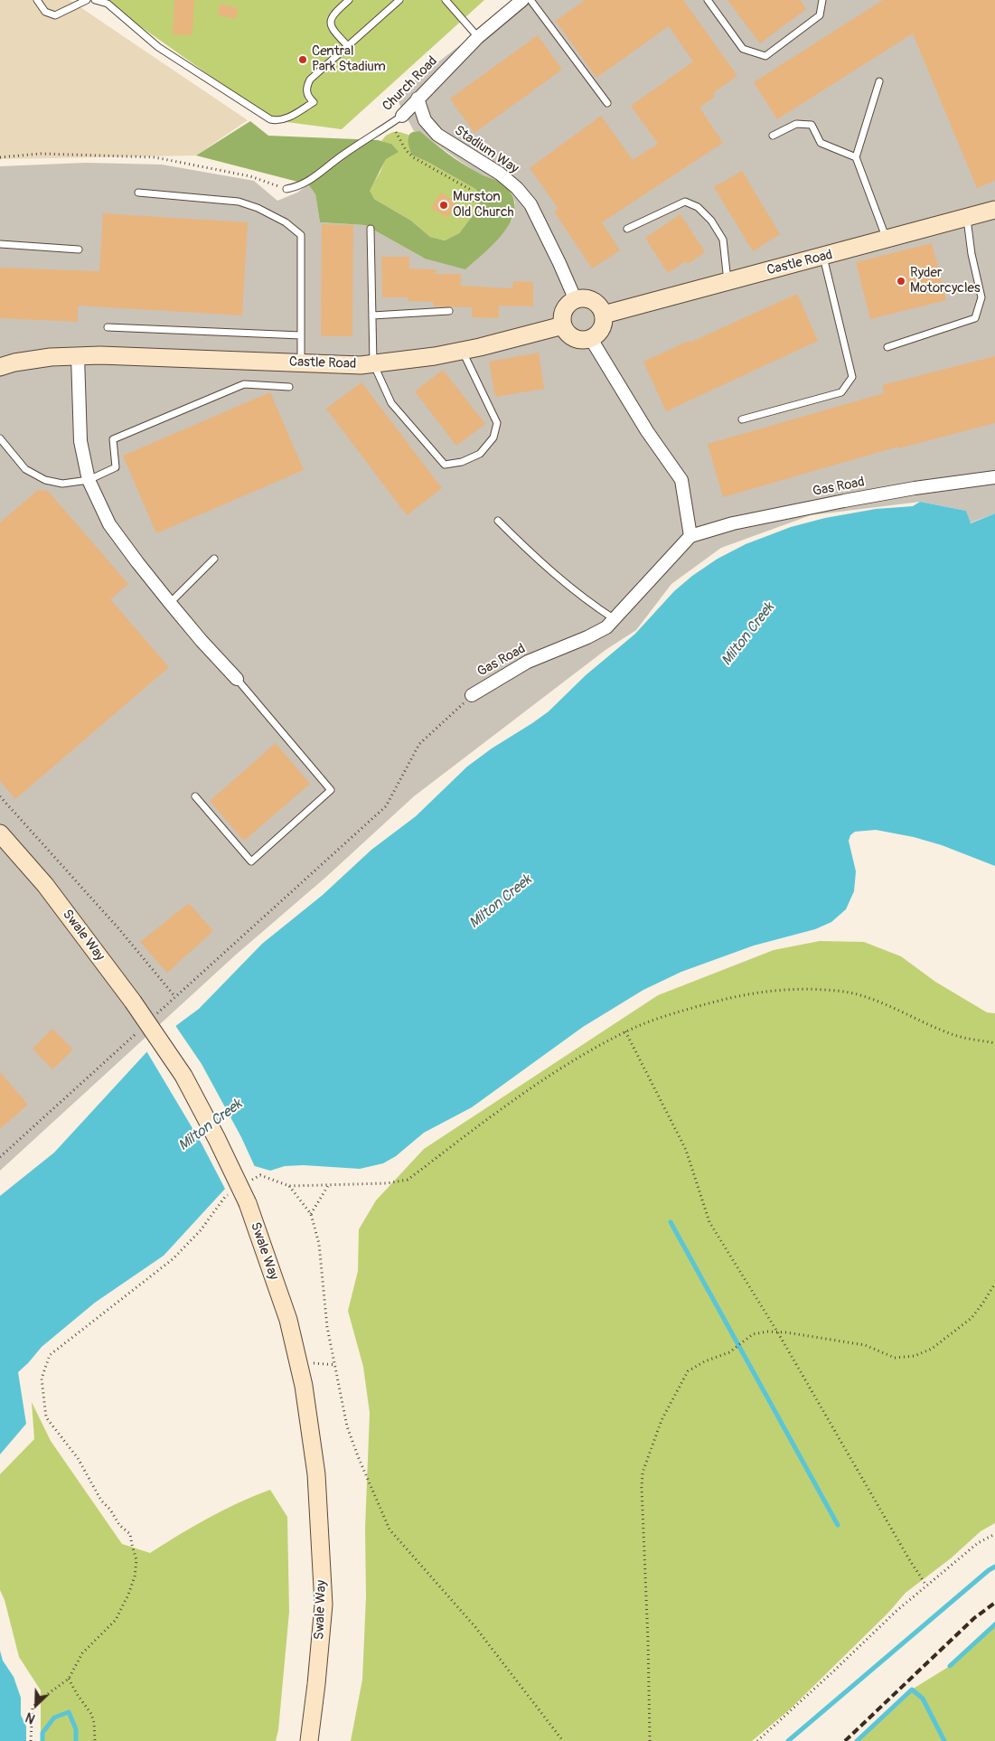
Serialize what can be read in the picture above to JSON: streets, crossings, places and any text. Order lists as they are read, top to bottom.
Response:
{
  "streets": {
    "main road": ["Castle Road", "Swale Way"],
    "street": ["Church Road", "Stadium Way", "Gas Road"]
  },
  "crossings": [
    ["Church Road", "Stadium Way"],
    ["Stadium Way", "Castle Road"]
  ],
  "water": ["Milton Creek"],
  "places": ["Central Park Stadium", "Murston Old Church", "Ryder Motorcycles"],
  "north": "bottom left"
}
